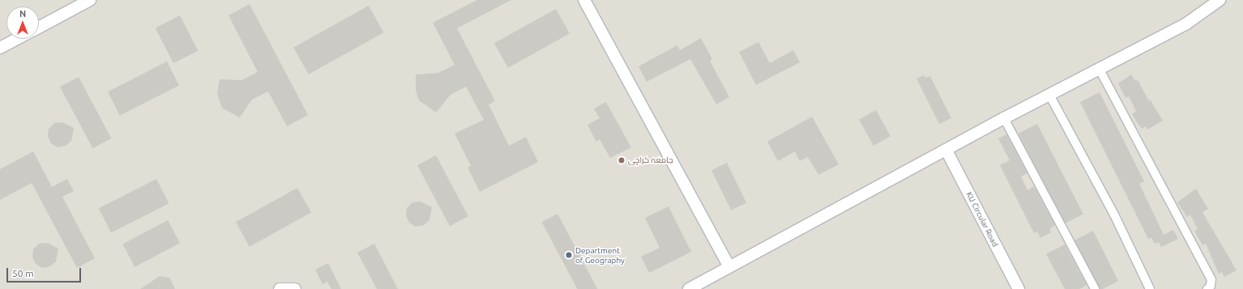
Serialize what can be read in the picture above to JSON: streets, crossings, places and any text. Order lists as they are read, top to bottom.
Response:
{
  "streets": {
    "street": ["KU Circular Road"]
  },
  "places": ["جامعہ کراچی", "Department of Geography"],
  "scale_bar": "50 m",
  "north": "top"
}
